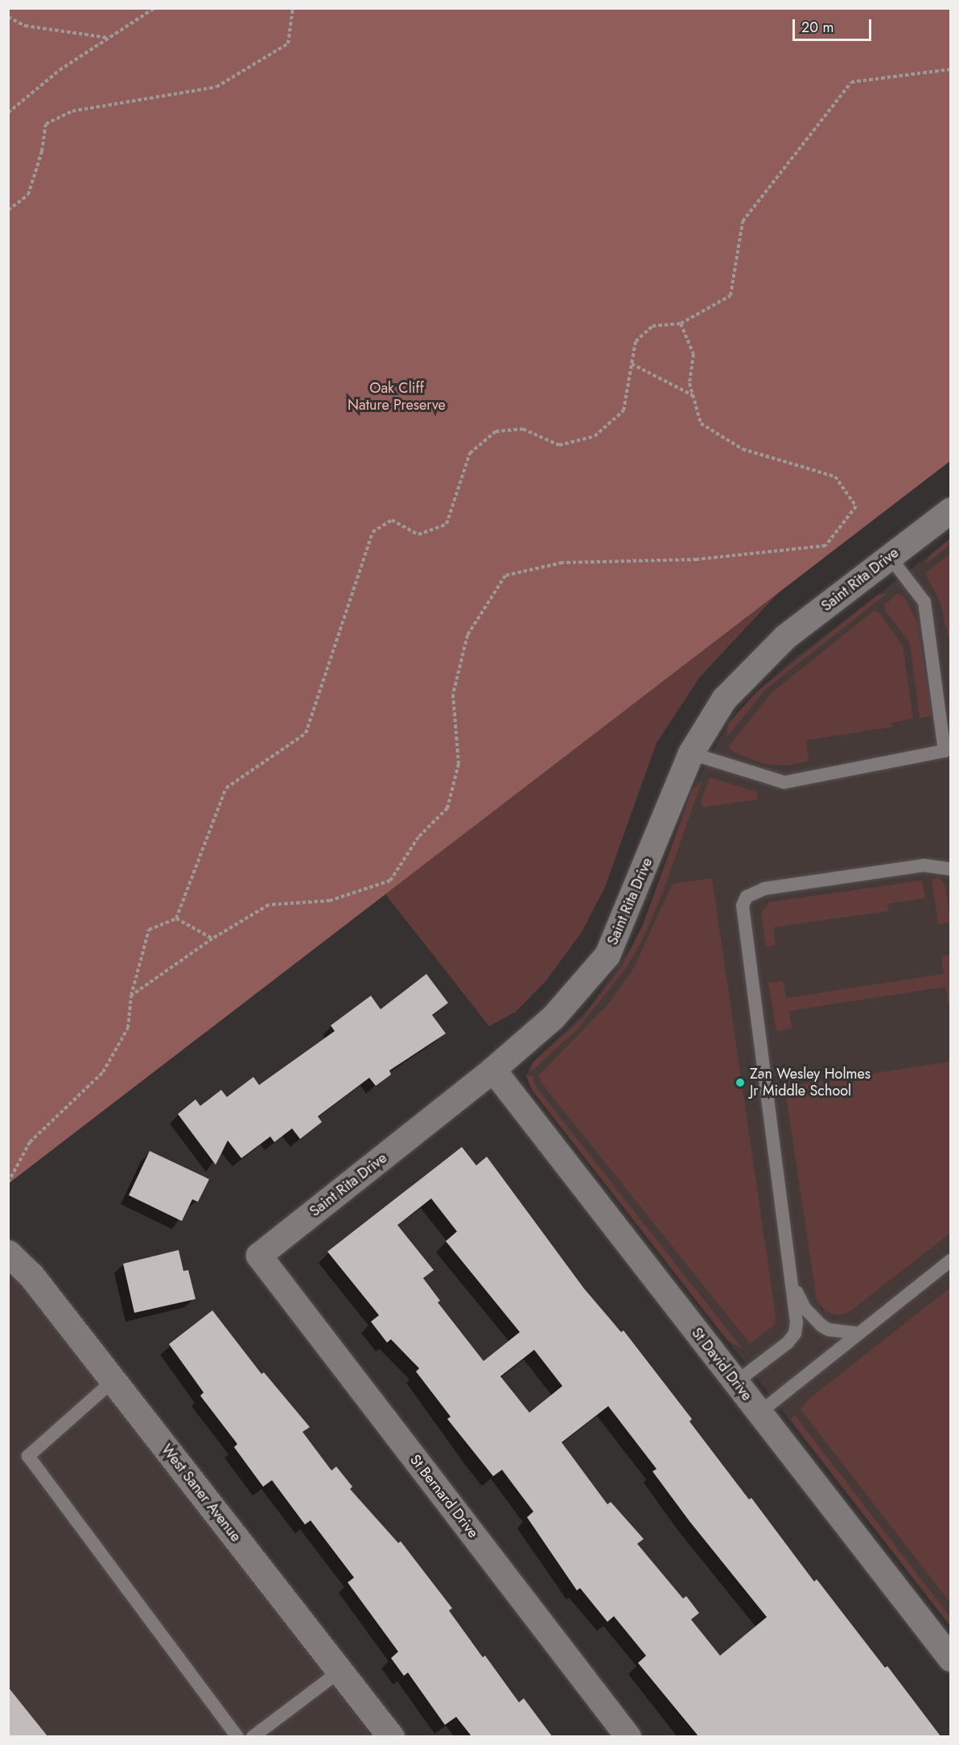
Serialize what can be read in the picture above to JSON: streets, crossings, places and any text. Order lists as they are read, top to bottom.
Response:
{
  "streets": {
    "street": [
      "Saint Rita Drive",
      "St David Drive",
      "West Saner Avenue",
      "St Bernard Drive"
    ]
  },
  "crossings": [
    ["Saint Rita Drive", "St David Drive"],
    ["Saint Rita Drive", "St Bernard Drive"]
  ],
  "parks": ["Oak Cliff Nature Preserve"],
  "places": ["Zan Wesley Holmes Jr Middle School"],
  "scale_bar": "20 m"
}
